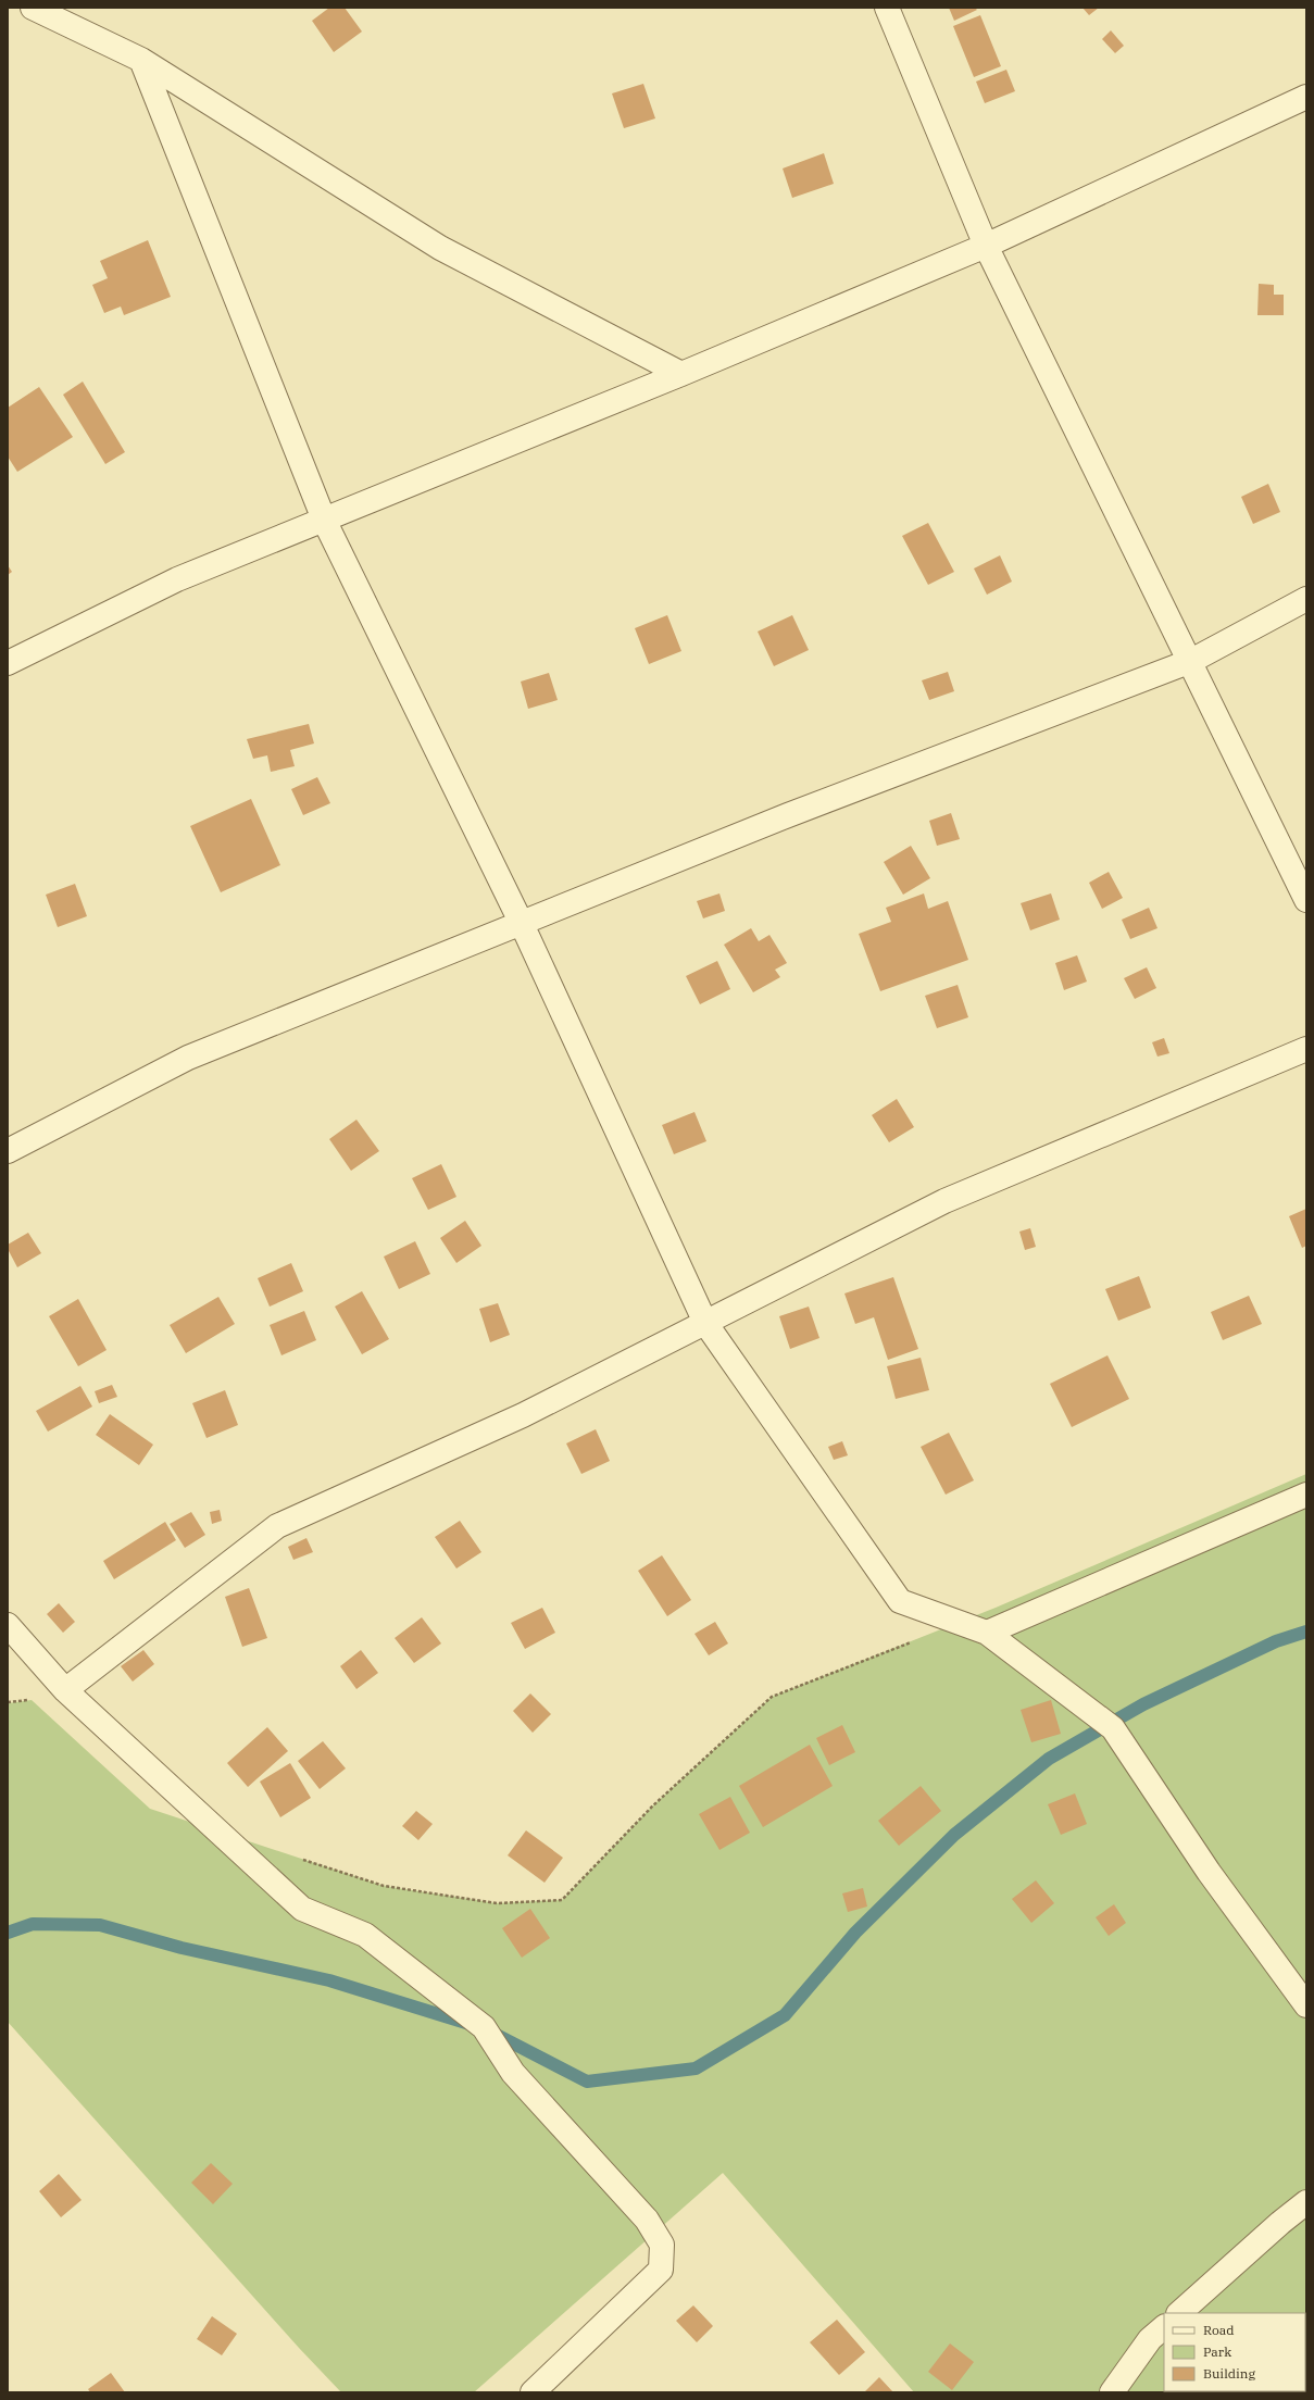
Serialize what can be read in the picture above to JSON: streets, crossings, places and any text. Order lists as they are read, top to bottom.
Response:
{
  "legend": ["Road", "Park", "Building"]
}
